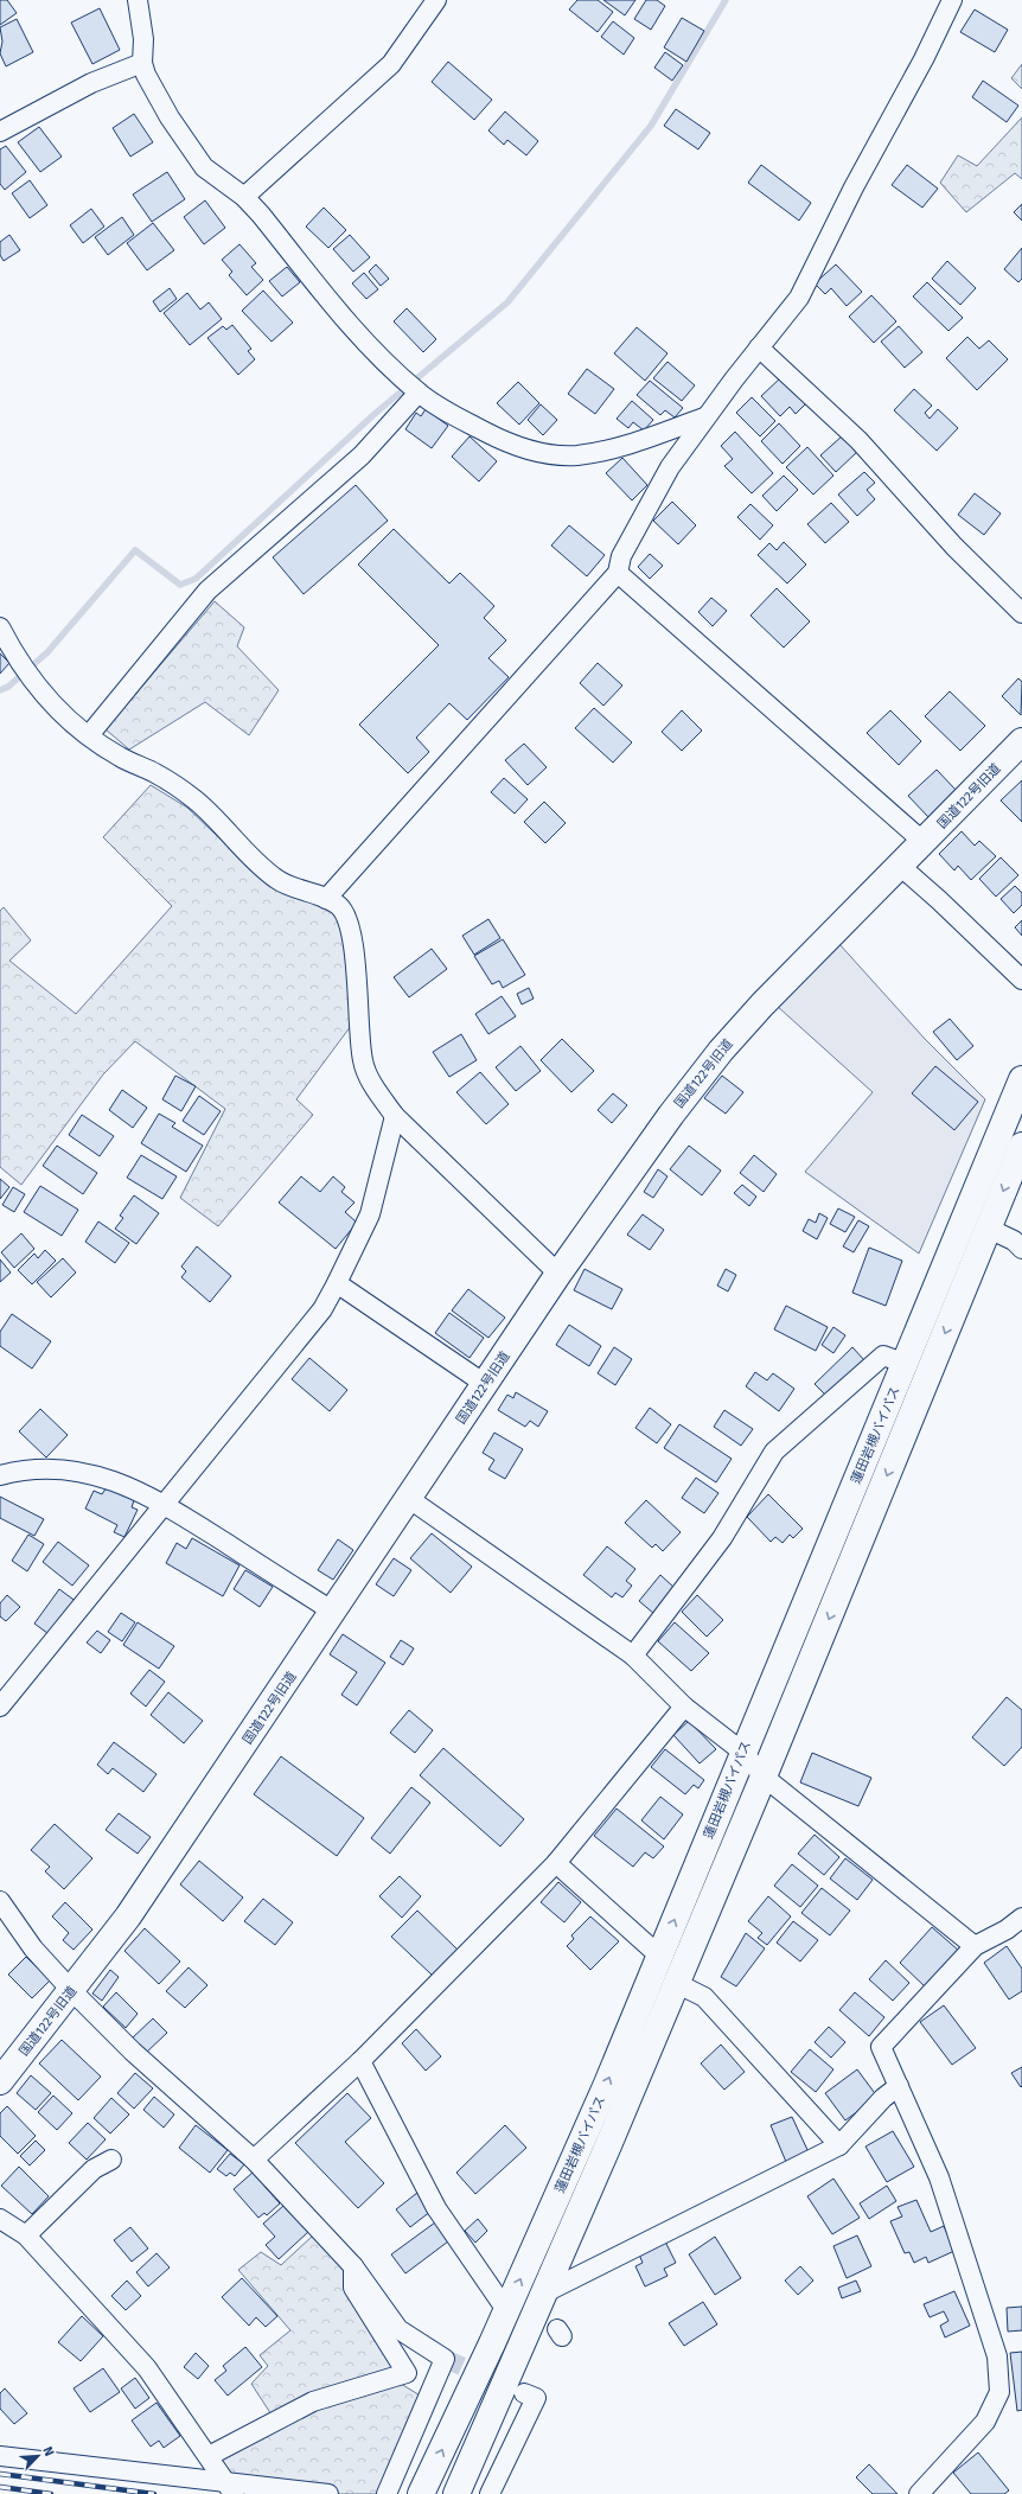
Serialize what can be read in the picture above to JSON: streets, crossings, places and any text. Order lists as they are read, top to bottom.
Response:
{
  "streets": {
    "main road": ["国道122号旧道", "蓮田岩槻バイパス"]
  },
  "north": "top right"
}
